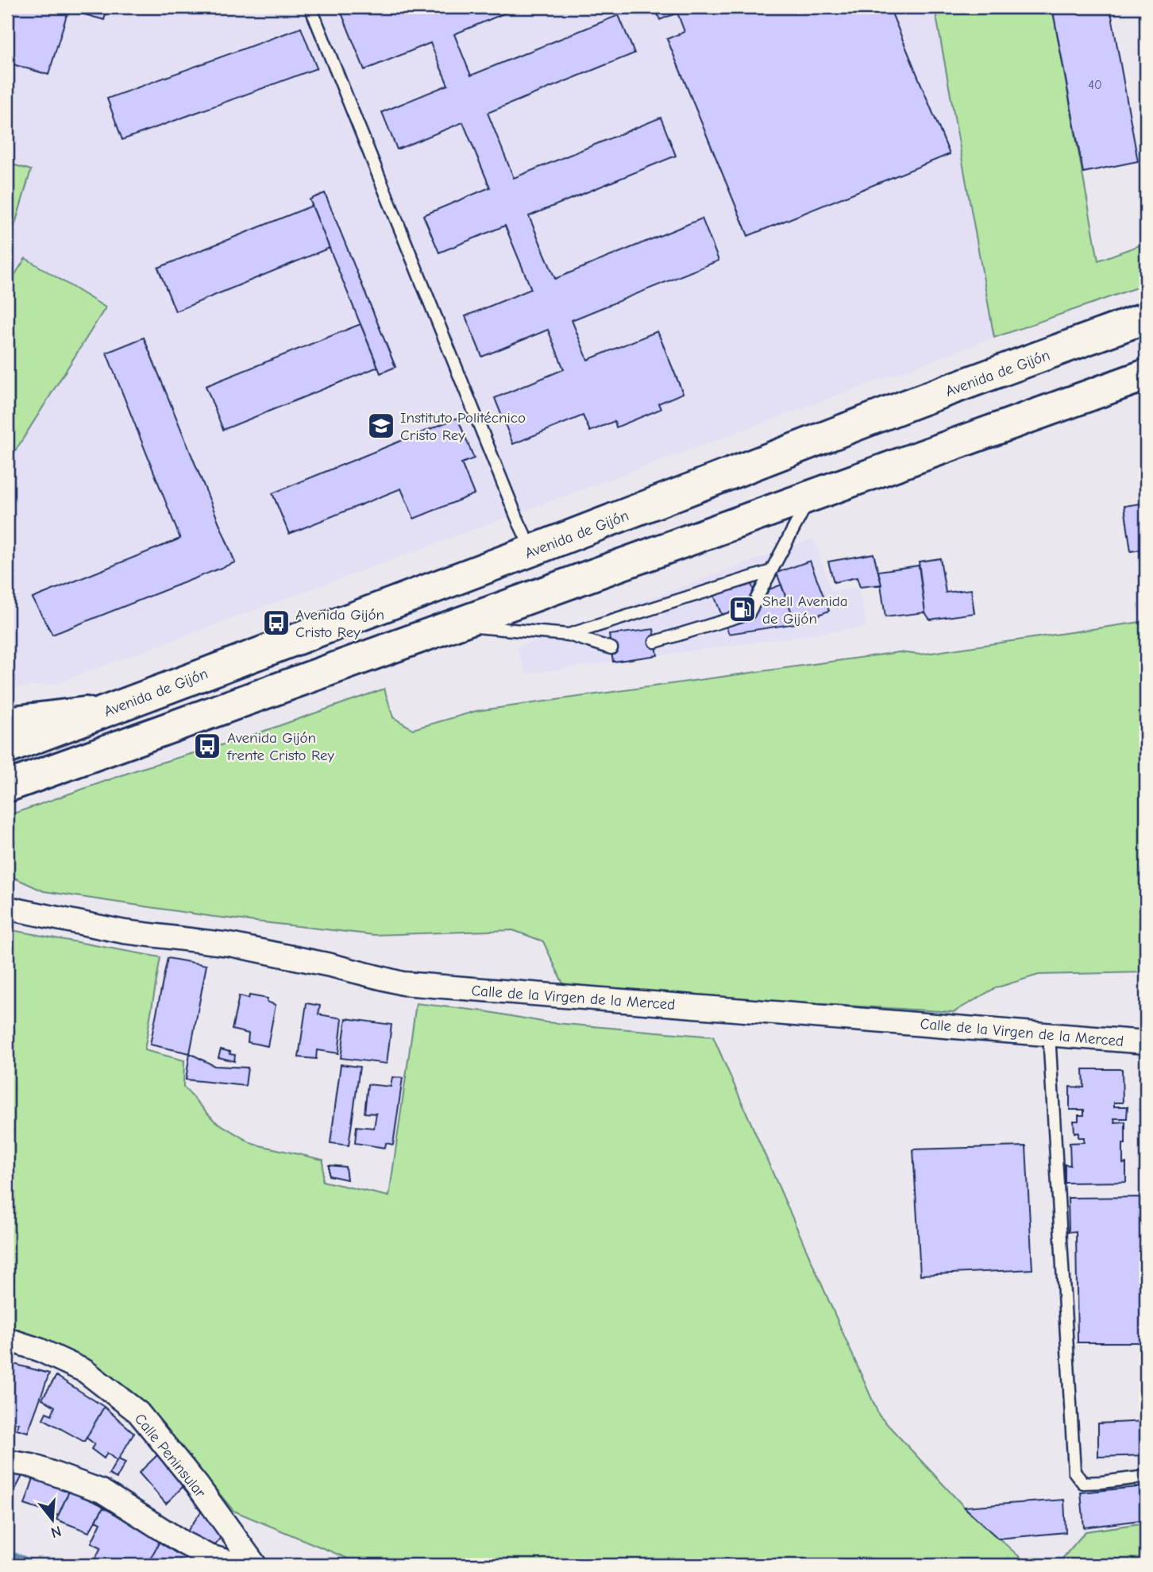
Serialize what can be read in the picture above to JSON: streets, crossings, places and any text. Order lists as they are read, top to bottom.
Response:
{
  "streets": {
    "main road": ["Avenida de Gijón"],
    "street": ["Calle de la Virgen de la Merced", "Calle Peninsular"]
  },
  "places": {
    "school or university": ["Instituto Politécnico Cristo Rey"],
    "fuel station": ["Shell Avenida de Gijón"],
    "bus stop": ["Avenida Gijón Cristo Rey", "Avenida Gijón frente Cristo Rey"]
  },
  "house_numbers": ["40"],
  "north": "bottom"
}
